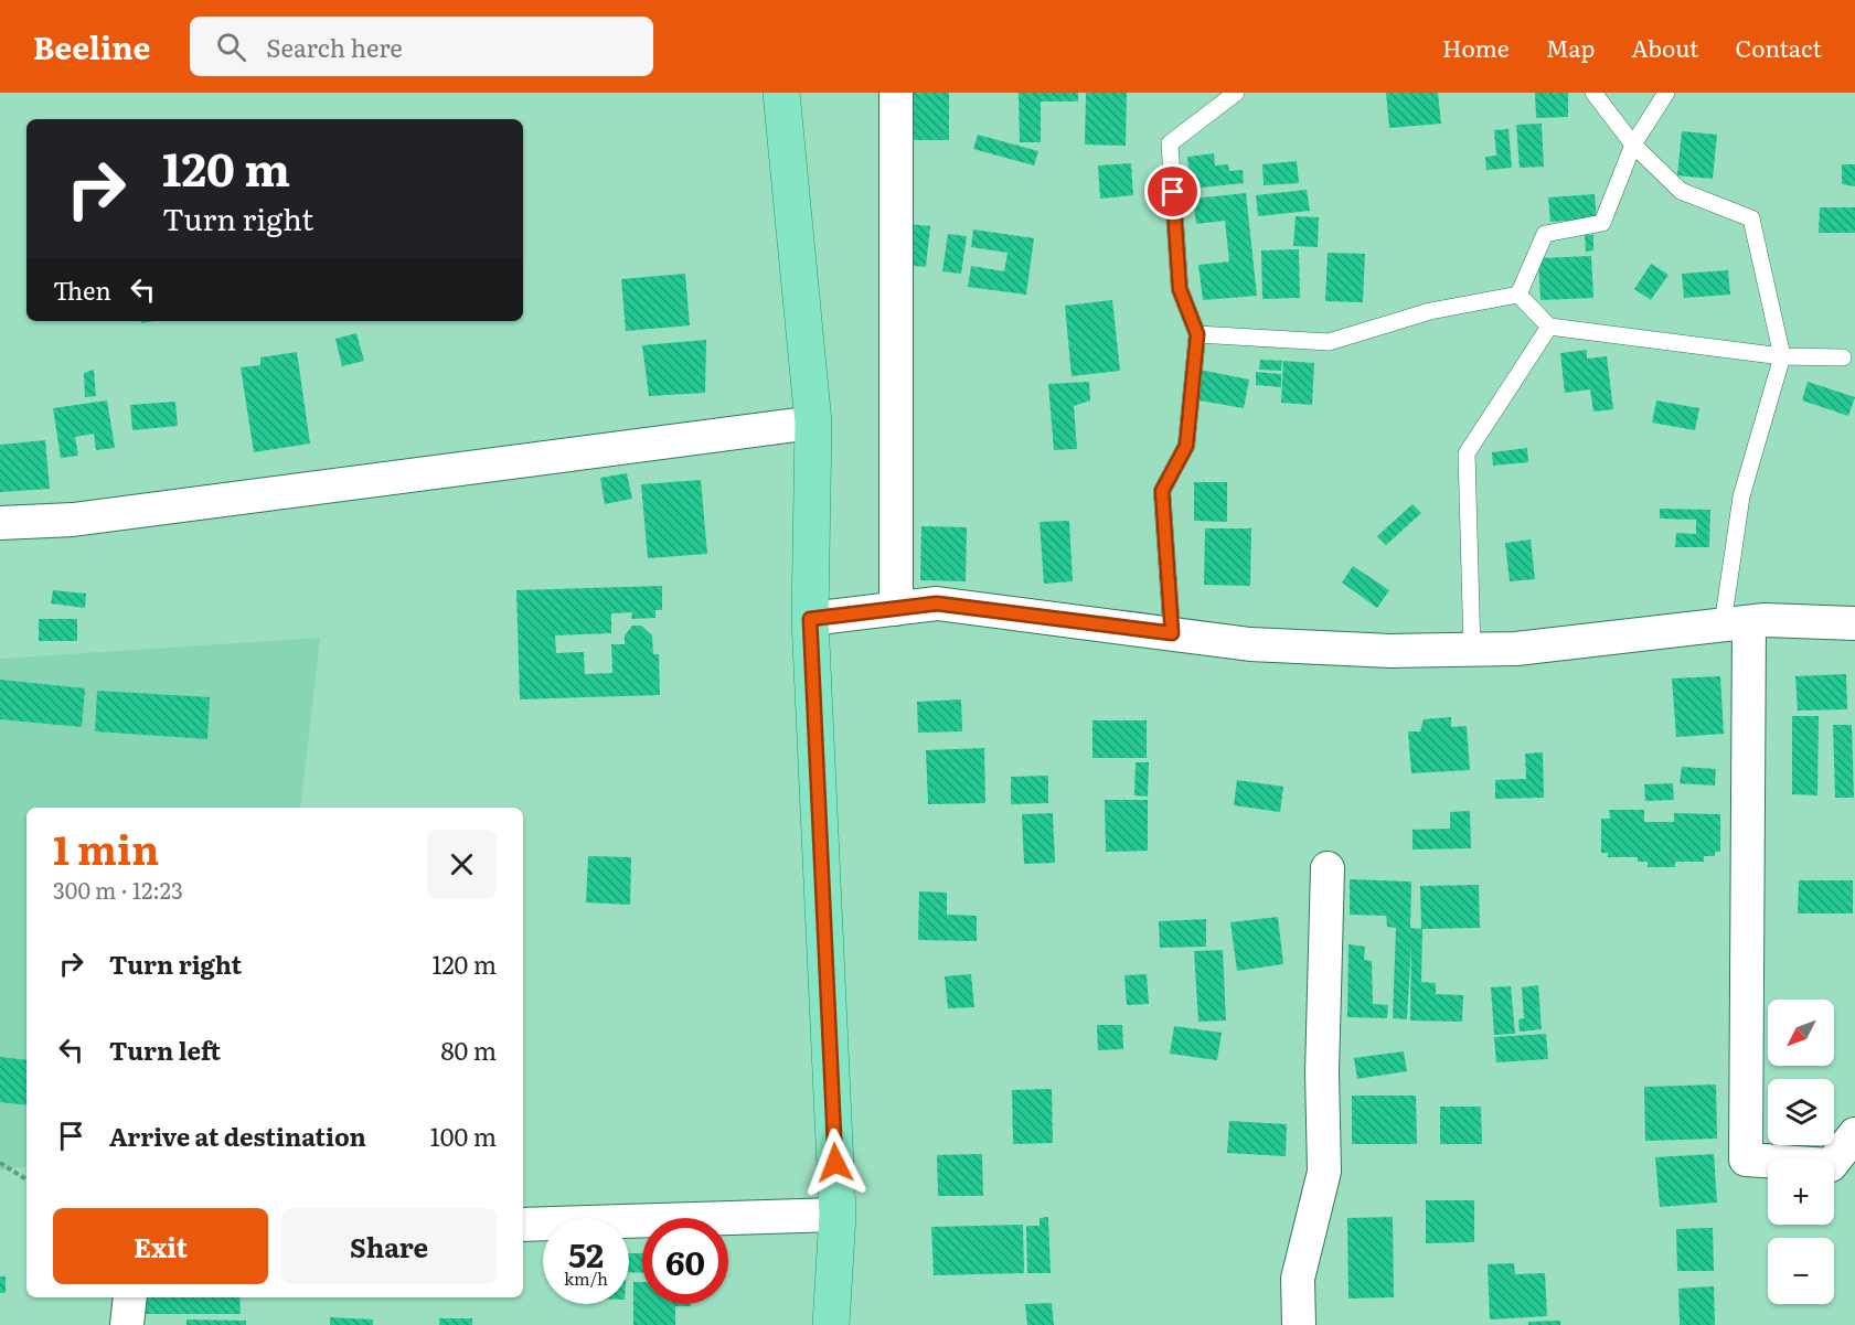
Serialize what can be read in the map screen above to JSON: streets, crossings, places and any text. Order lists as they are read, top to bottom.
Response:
{
  "north": "bottom left",
  "page": {
    "header": "Beeline",
    "search": "Search here",
    "nav": [
      "Home",
      "Map",
      "About",
      "Contact"
    ],
    "turn": ["120 m", "Turn right"],
    "then": "Then",
    "heading": ["1 min", "300 m · 12:23"],
    "list": [
      {
        "name": "Turn right",
        "value": "120 m"
      },
      {
        "name": "Turn left",
        "value": "80 m"
      },
      {
        "name": "Arrive at destination",
        "value": "100 m"
      }
    ],
    "map_buttons": ["+", "−"],
    "buttons": ["Exit", "Share"],
    "speed": "52 km/h",
    "limit": "60"
  }
}
